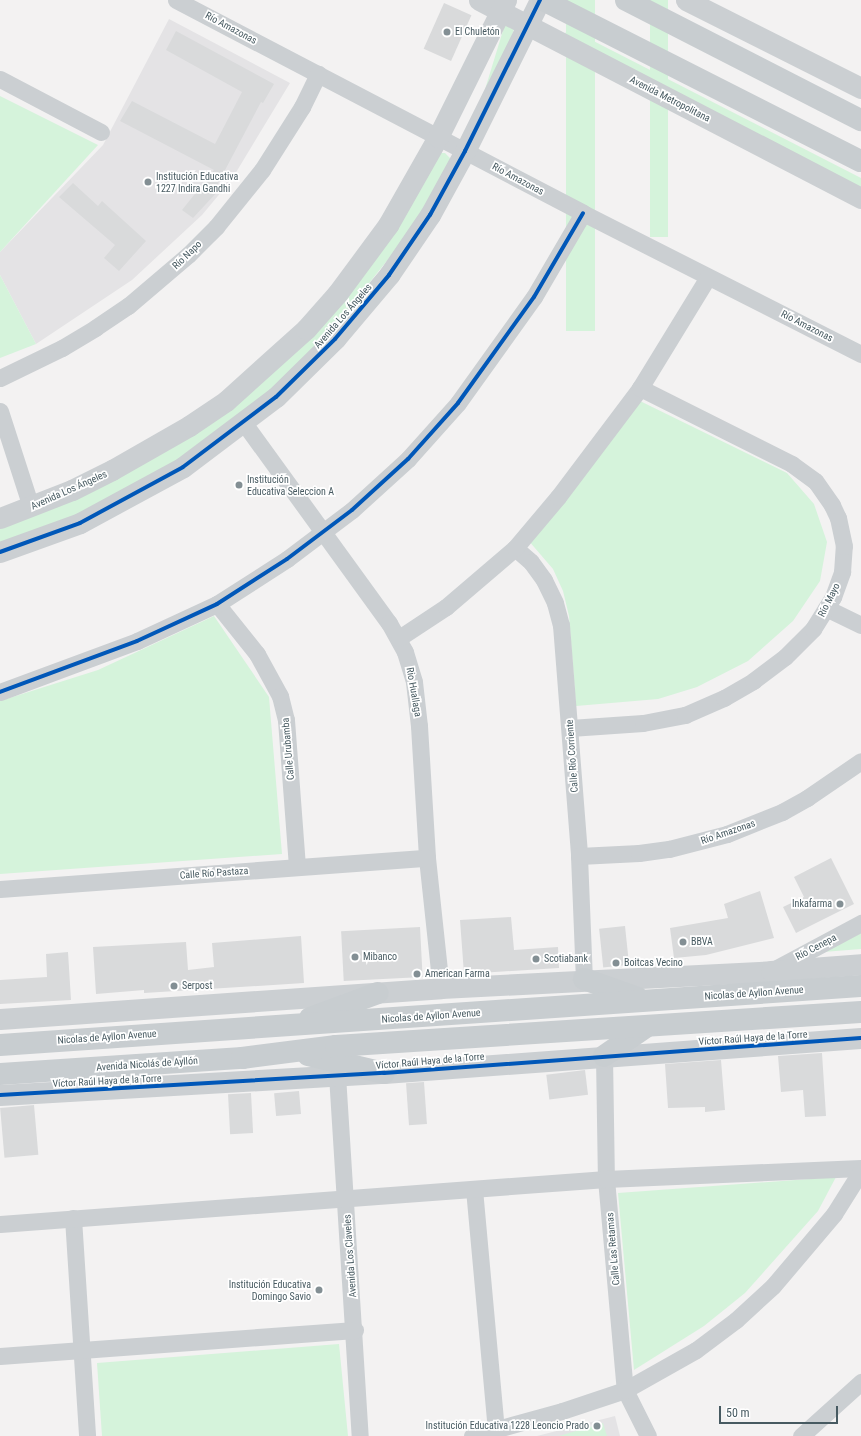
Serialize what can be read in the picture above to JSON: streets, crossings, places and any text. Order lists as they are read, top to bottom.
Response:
{
  "streets": {
    "main road": ["Nicolas de Ayllon Avenue", "Avenida Nicolás de Ayllón"],
    "street": [
      "Río Amazonas",
      "Avenida Metropolitana",
      "Río Napo",
      "Avenida Los Ángeles",
      "Río Mayo",
      "Rio Huallaga",
      "Calle Urubamba",
      "Calle Río Corriente",
      "Calle Río Pastaza",
      "Río Cenepa",
      "Víctor Raúl Haya de la Torre",
      "Calle Las Retamas",
      "Avenida Los Claveles"
    ]
  },
  "crossings": [
    ["Río Amazonas", "Río Napo"],
    ["Río Amazonas", "Avenida Los Ángeles"],
    ["Río Amazonas", "Calle Río Corriente"],
    ["Avenida Metropolitana", "Avenida Los Ángeles"],
    ["Avenida Los Ángeles", "Rio Huallaga"],
    ["Río Mayo", "Calle Río Corriente"],
    ["Rio Huallaga", "Calle Río Pastaza"],
    ["Calle Urubamba", "Calle Río Pastaza"],
    ["Víctor Raúl Haya de la Torre", "Calle Las Retamas"],
    ["Víctor Raúl Haya de la Torre", "Avenida Los Claveles"]
  ],
  "places": [
    "El Chuletón",
    "Institución Educativa 1227 Indira Gandhi",
    "Institución Educativa Seleccion A",
    "Inkafarma",
    "BBVA",
    "Mibanco",
    "Scotiabank",
    "Boitcas Vecino",
    "American Farma",
    "Serpost",
    "Institución Educativa Domingo Savio",
    "Institución Educativa 1228 Leoncio Prado"
  ],
  "scale_bar": "50 m"
}
